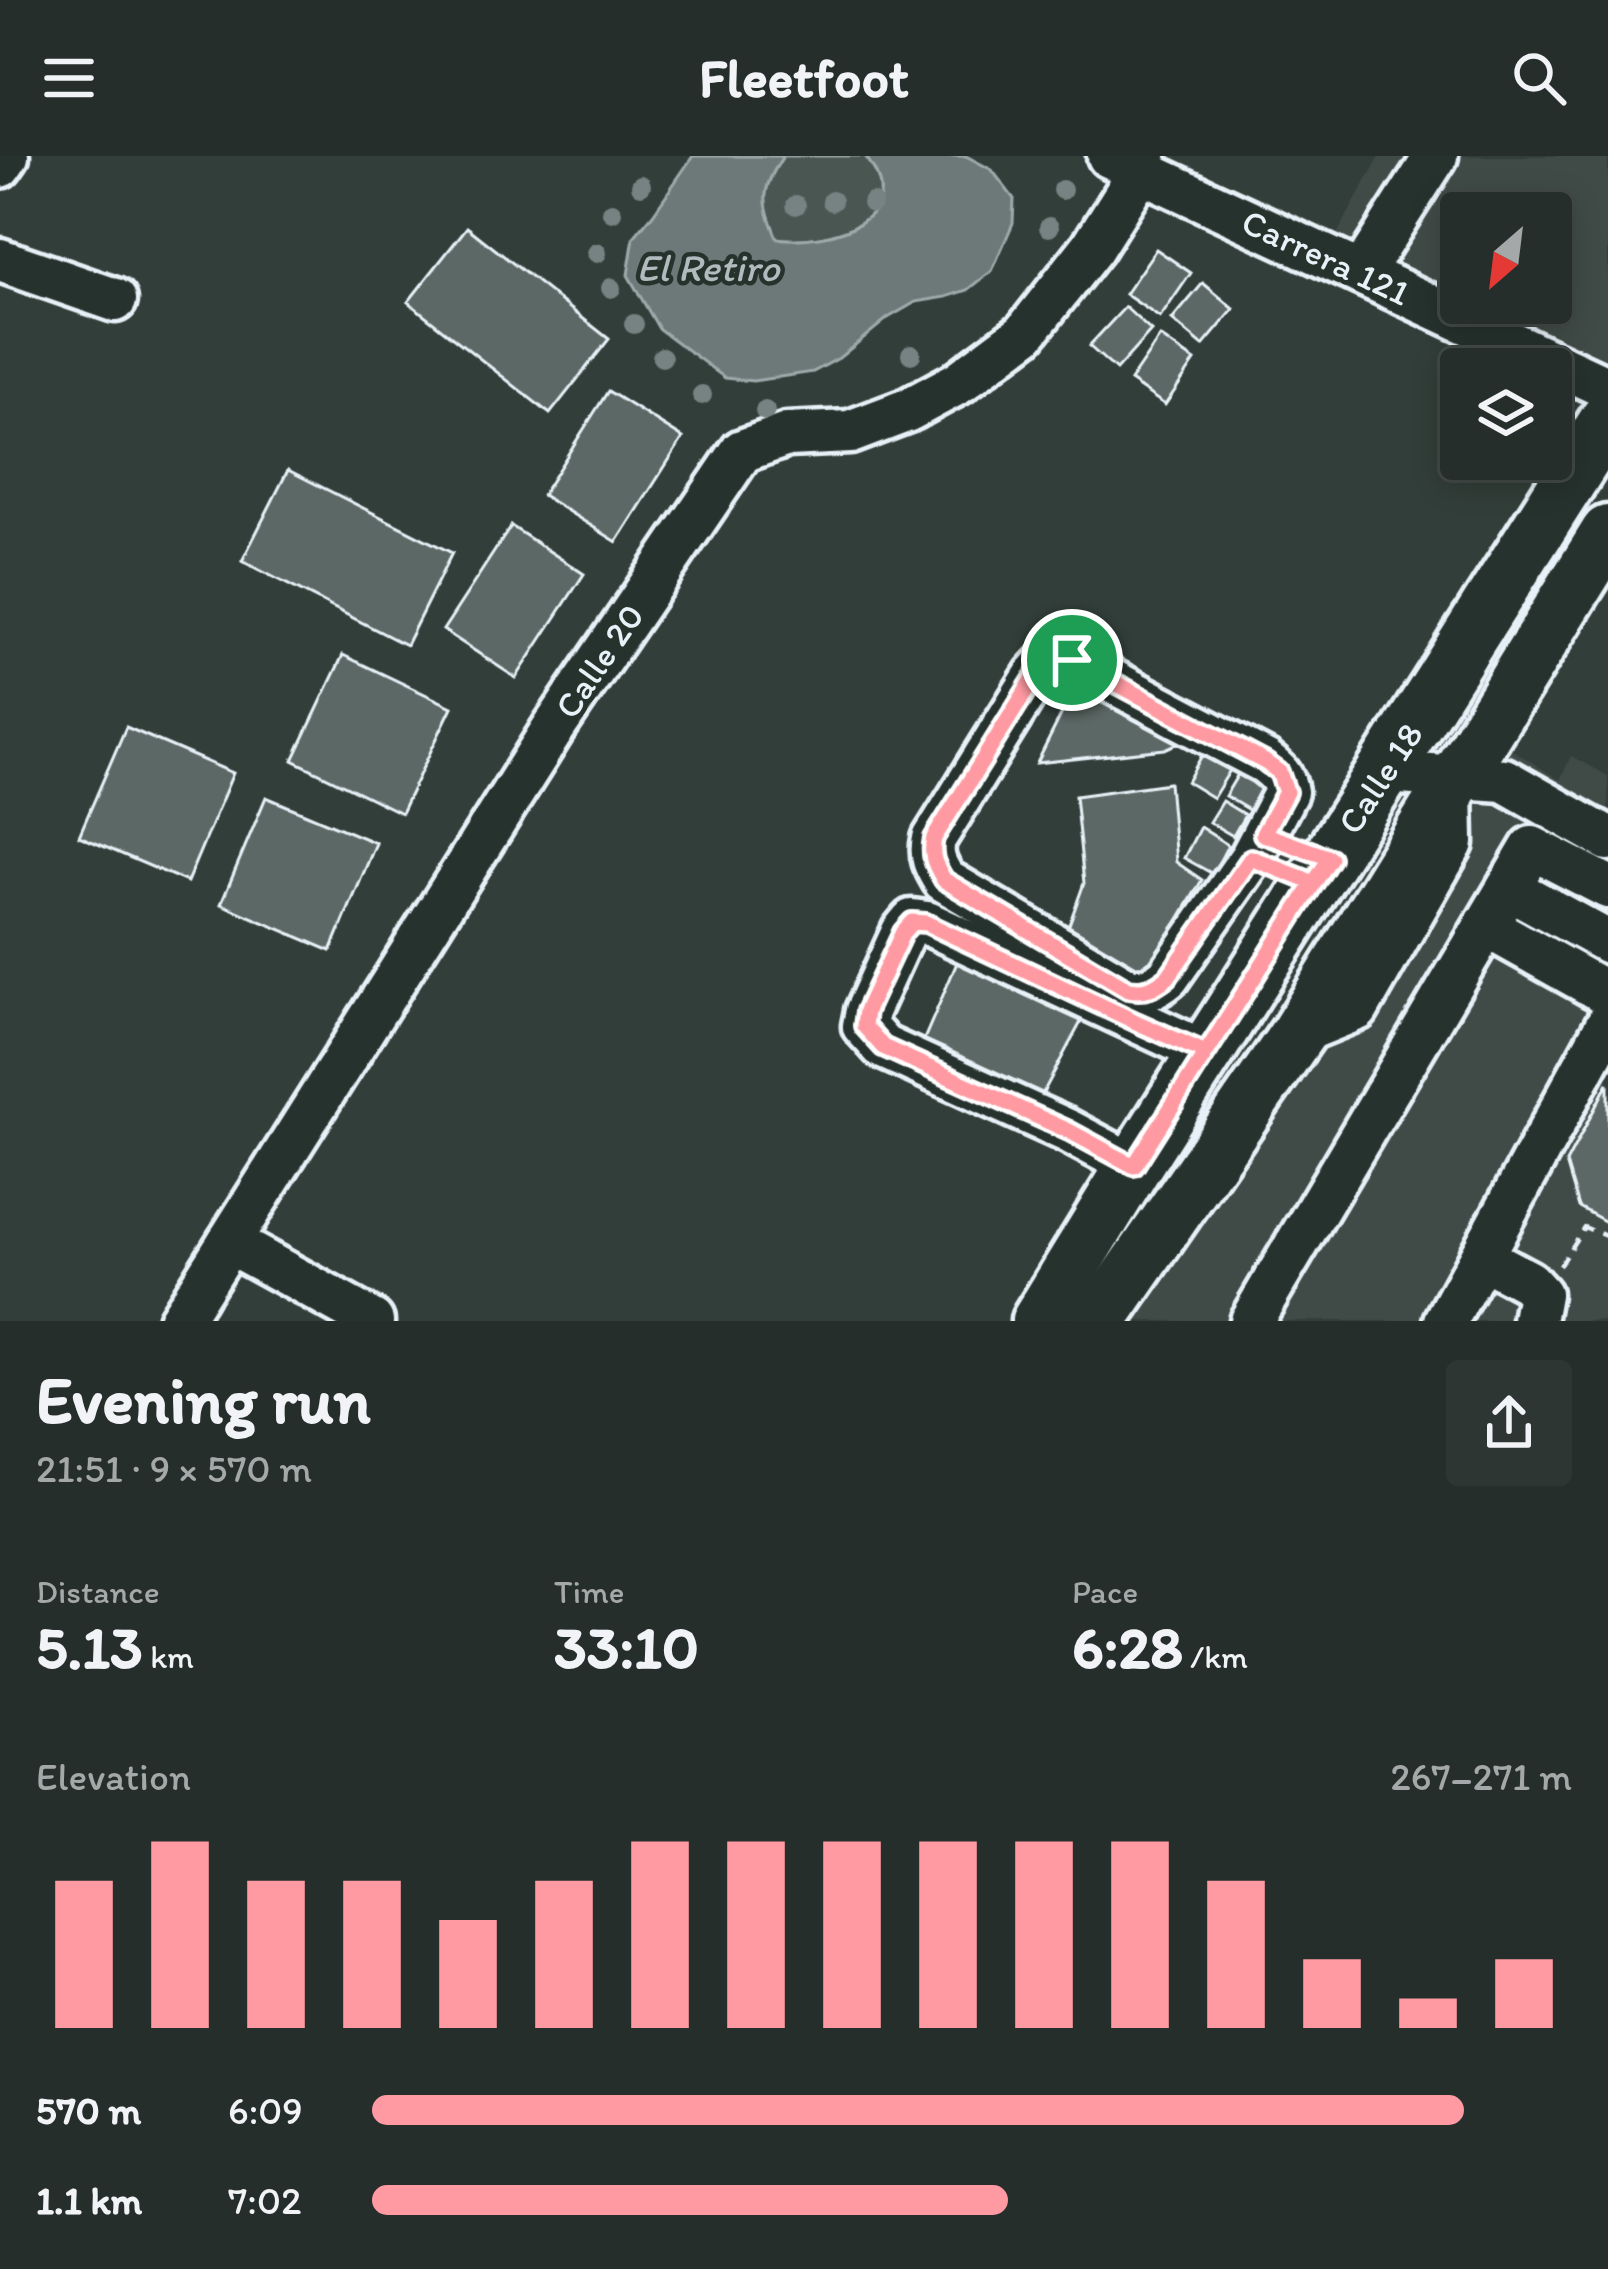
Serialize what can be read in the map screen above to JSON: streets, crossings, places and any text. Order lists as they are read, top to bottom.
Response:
{
  "streets": {
    "main road": ["Calle 18"],
    "street": ["Carrera 121", "Calle 20"]
  },
  "crossings": [
    ["Carrera 121", "Calle 20"]
  ],
  "water": ["El Retiro"],
  "north": "bottom left",
  "page": {
    "header": "Fleetfoot",
    "heading": ["Evening run", "21:51 · 9 × 570 m"],
    "stats": [
      ["Distance", "5.13 km"],
      ["Time", "33:10"],
      ["Pace", "6:28 /km"]
    ],
    "chart": ["Elevation", "267–271 m"],
    "list": [
      {
        "name": "570 m",
        "note": "6:09"
      },
      {
        "name": "1.1 km",
        "note": "7:02"
      }
    ]
  }
}
